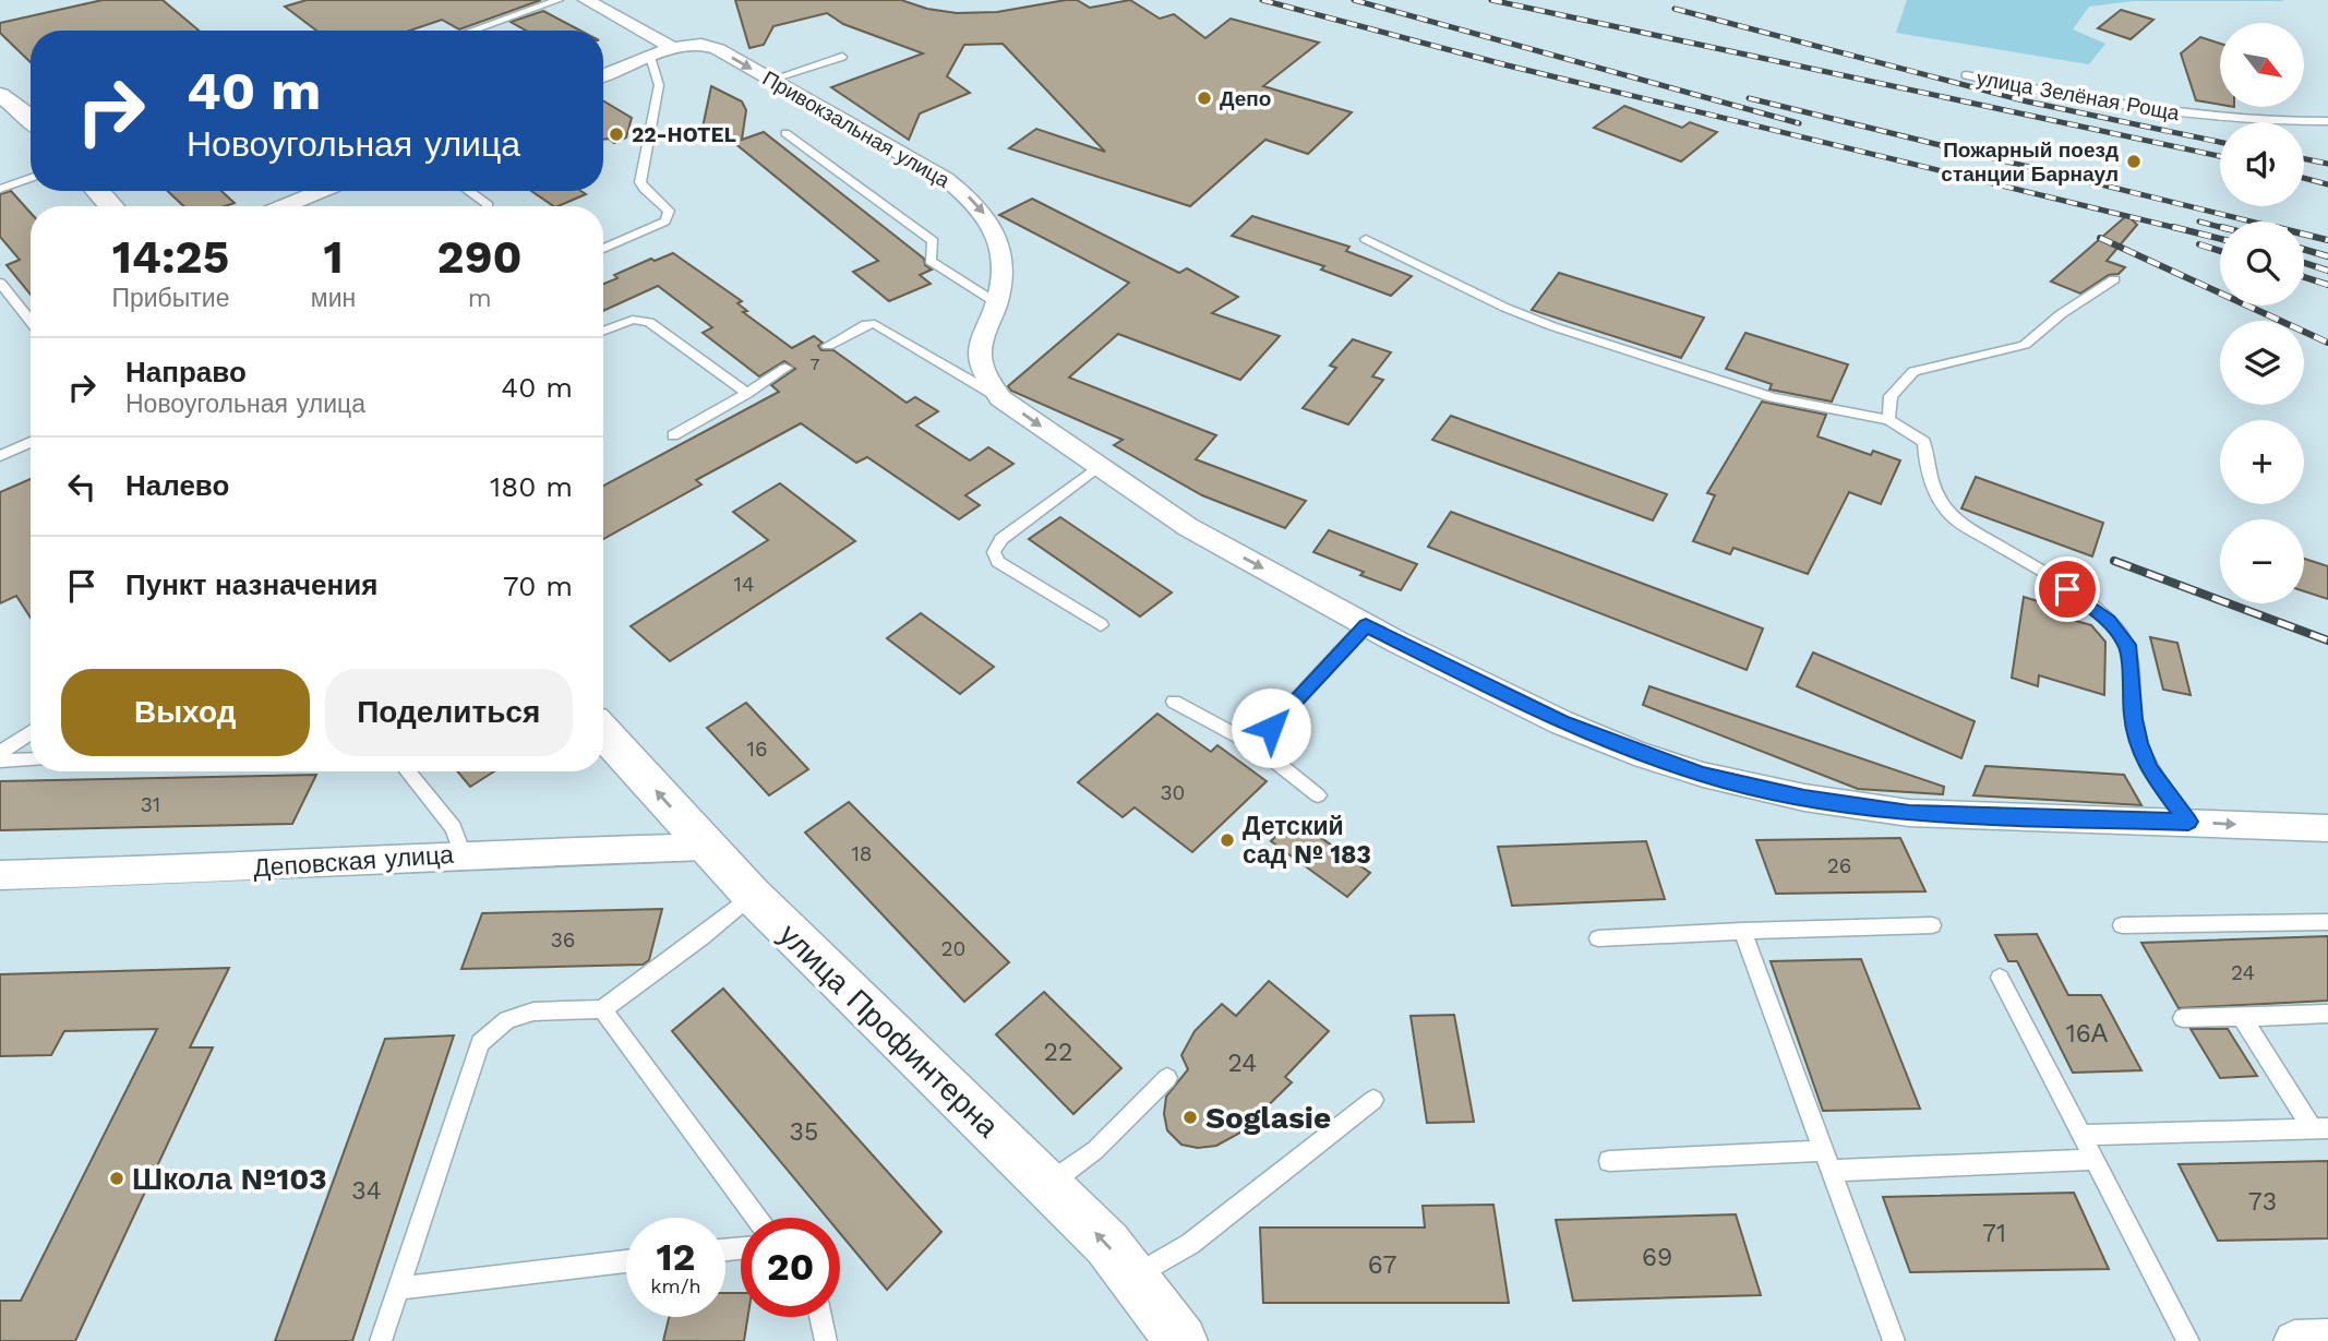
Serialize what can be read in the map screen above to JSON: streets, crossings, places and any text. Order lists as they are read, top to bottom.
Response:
{
  "streets": {
    "street": ["Привокзальная улица", "Деповская улица", "улица Профинтерна"],
    "lane": ["улица Зелёная Роща"]
  },
  "crossings": [
    ["Деповская улица", "улица Профинтерна"]
  ],
  "one_way": ["Привокзальная улица"],
  "places": [
    "Депо",
    "22-HOTEL",
    "Пожарный поезд станции Барнаул",
    "Детский сад № 183",
    "Soglasie",
    "Школа №103"
  ],
  "house_numbers": [
    "7",
    "14",
    "16",
    "30",
    "31",
    "18",
    "26",
    "36",
    "20",
    "24",
    "16А",
    "22",
    "24",
    "35",
    "34",
    "73",
    "71",
    "69",
    "67"
  ],
  "north": "bottom right",
  "page": {
    "map_buttons": ["+", "−"],
    "turn": ["40 m", "Новоугольная улица"],
    "eta": [
      "14:25",
      "Прибытие",
      "1",
      "мин",
      "290",
      "m"
    ],
    "list": [
      {
        "name": "Направо",
        "note": "Новоугольная улица",
        "value": "40 m"
      },
      {
        "name": "Налево",
        "value": "180 m"
      },
      {
        "name": "Пункт назначения",
        "value": "70 m"
      }
    ],
    "buttons": ["Выход", "Поделиться"],
    "speed": "12 km/h",
    "limit": "20"
  }
}
